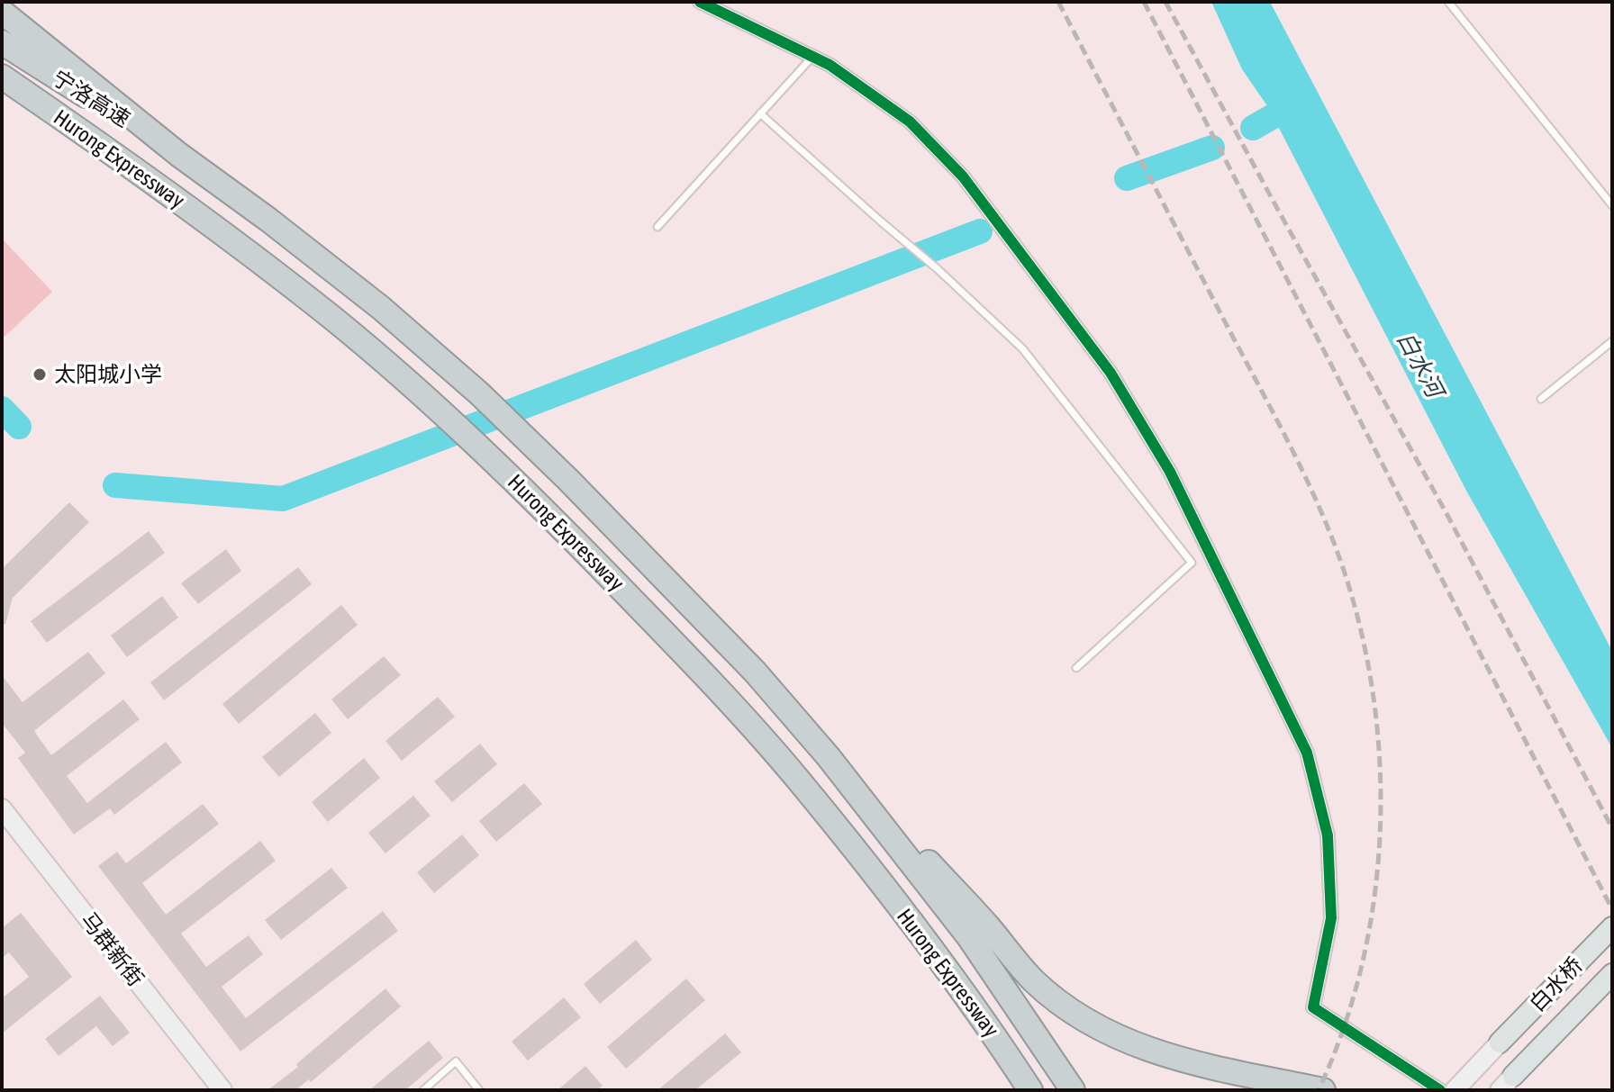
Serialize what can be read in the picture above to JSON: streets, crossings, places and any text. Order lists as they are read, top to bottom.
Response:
{
  "streets": {
    "highway": ["宁洛高速", "Hurong Expressway"],
    "main road": ["马群新街", "白水桥"]
  },
  "crossings": [
    ["宁洛高速", "Hurong Expressway"]
  ],
  "water": ["白水河"],
  "places": ["太阳城小学"]
}
